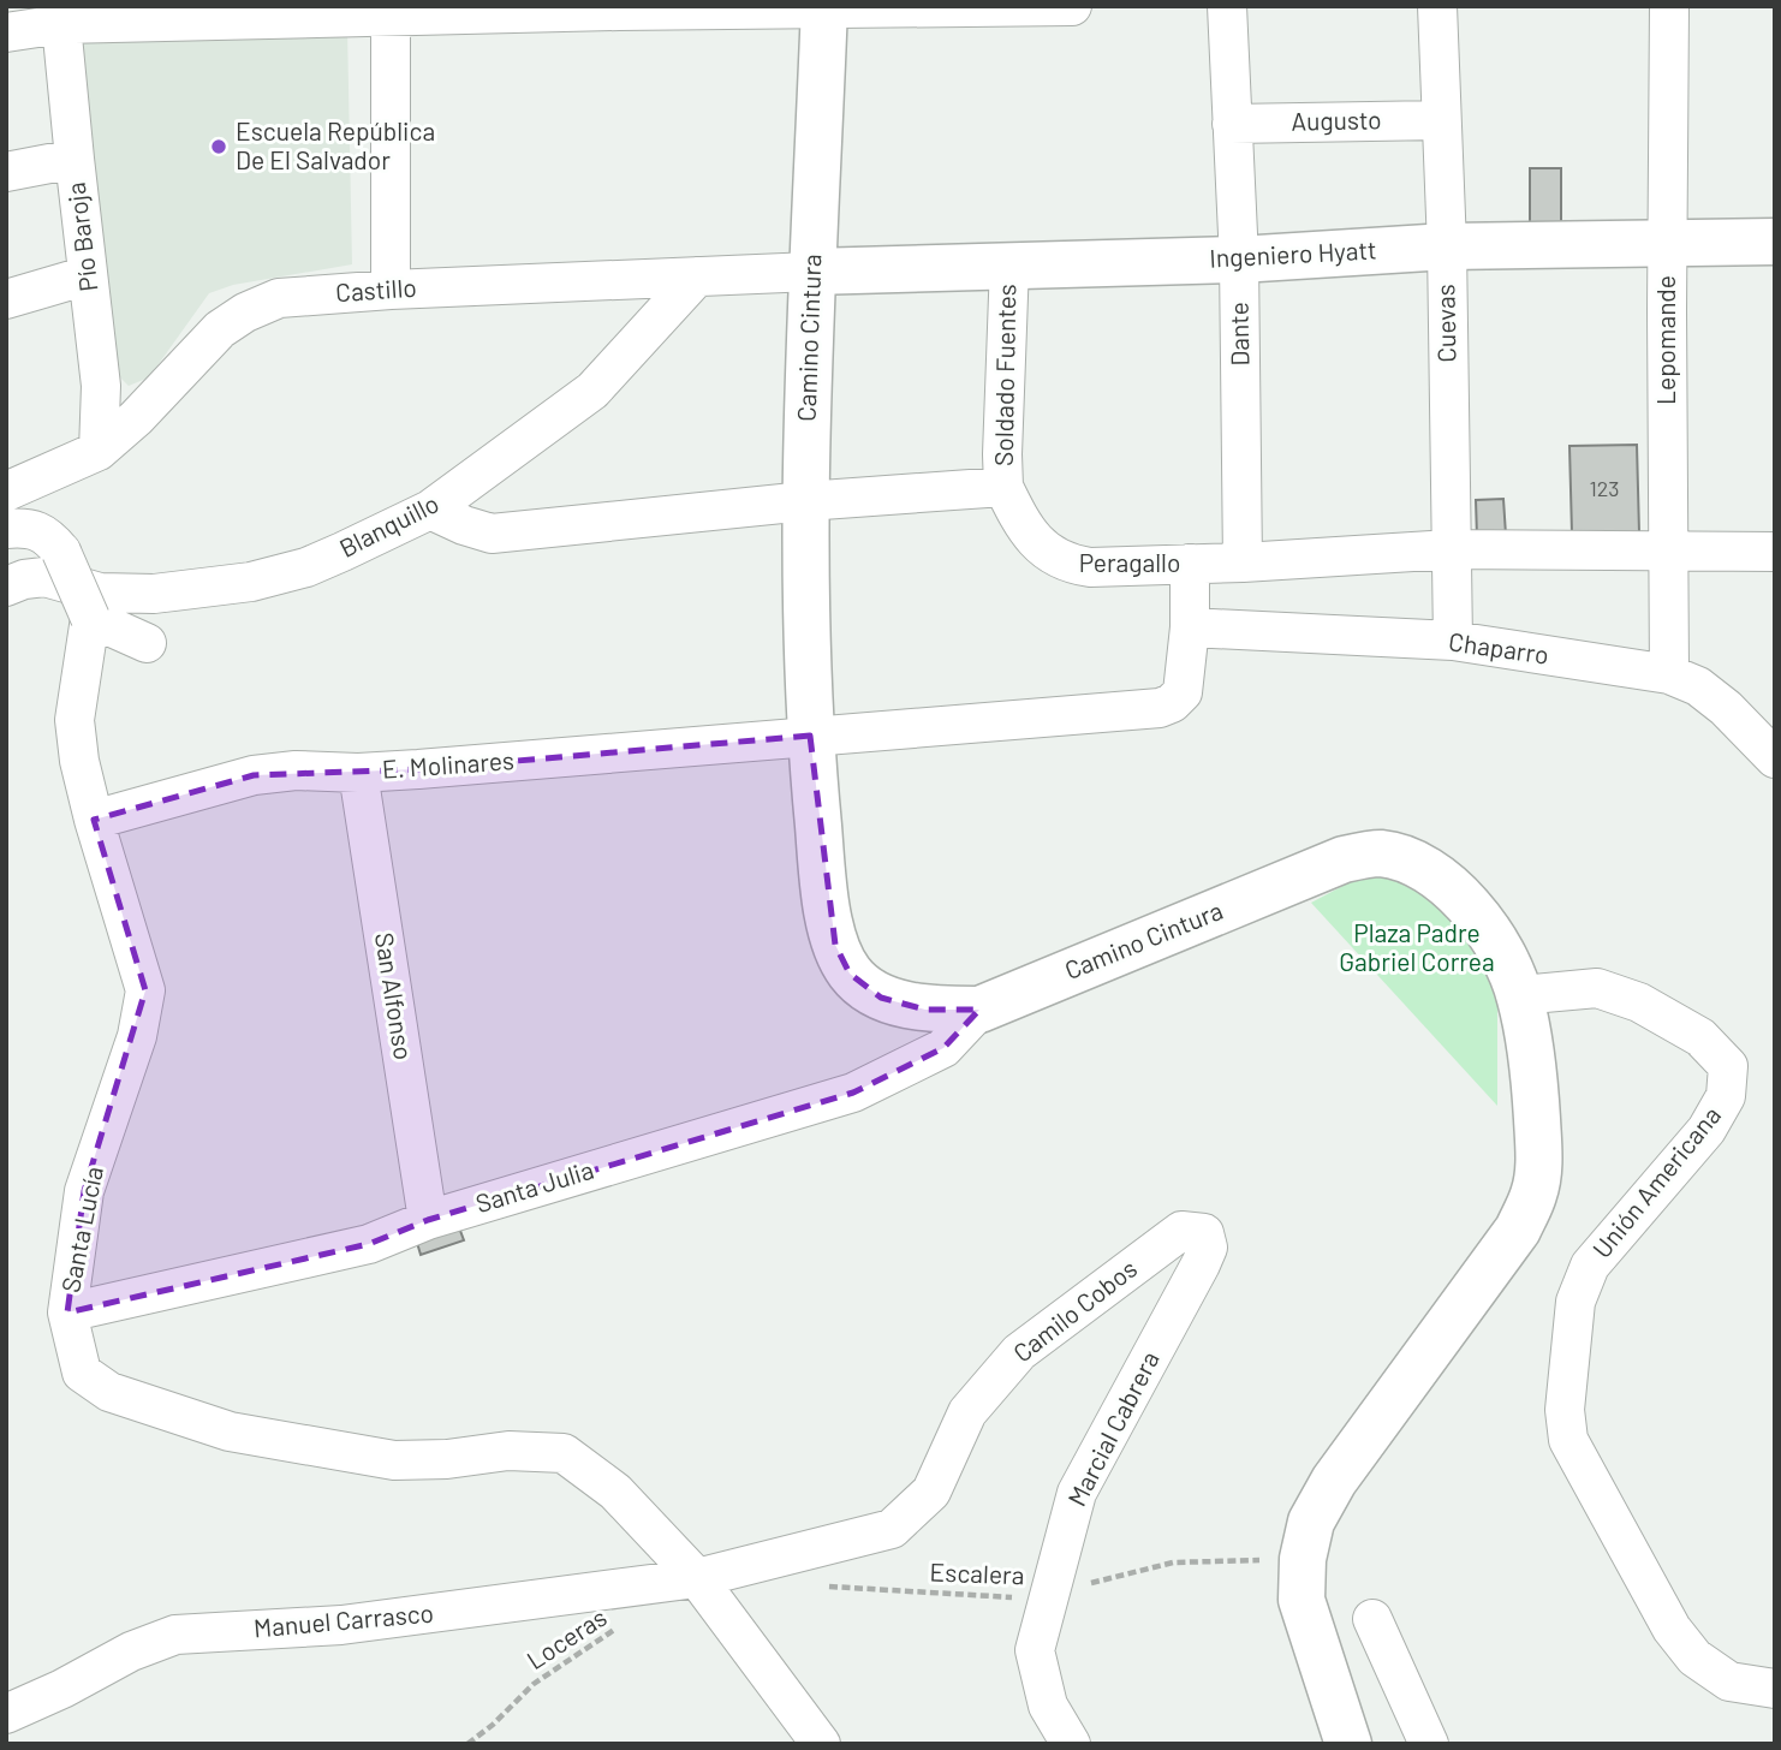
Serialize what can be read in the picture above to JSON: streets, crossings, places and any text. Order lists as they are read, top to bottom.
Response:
{
  "streets": {
    "main road": ["Ingeniero Hyatt", "Camino Cintura"],
    "street": [
      "Augusto",
      "Pío Baroja",
      "Castillo",
      "Cuevas",
      "Dante",
      "Lepomande",
      "Soldado Fuentes",
      "Blanquillo",
      "Peragallo",
      "Chaparro",
      "E. Molinares",
      "San Alfonso",
      "Unión Americana",
      "Santa Julia",
      "Santa Lucía",
      "Camilo Cobos",
      "Marcial Cabrera",
      "Manuel Carrasco"
    ],
    "path": ["Escalera", "Loceras"]
  },
  "crossings": [
    ["Augusto", "Cuevas"],
    ["Augusto", "Dante"],
    ["Pío Baroja", "Castillo"],
    ["Ingeniero Hyatt", "Castillo"],
    ["Ingeniero Hyatt", "Cuevas"],
    ["Ingeniero Hyatt", "Dante"],
    ["Ingeniero Hyatt", "Camino Cintura"],
    ["Ingeniero Hyatt", "Lepomande"],
    ["Ingeniero Hyatt", "Soldado Fuentes"],
    ["Castillo", "Camino Cintura"],
    ["Castillo", "Blanquillo"],
    ["Cuevas", "Peragallo"],
    ["Cuevas", "Chaparro"],
    ["Dante", "Peragallo"],
    ["Camino Cintura", "E. Molinares"],
    ["Camino Cintura", "Unión Americana"],
    ["Camino Cintura", "Santa Julia"],
    ["Camino Cintura", "Escalera"],
    ["Lepomande", "Peragallo"],
    ["Lepomande", "Chaparro"],
    ["Soldado Fuentes", "Peragallo"],
    ["E. Molinares", "San Alfonso"],
    ["E. Molinares", "Santa Lucía"],
    ["San Alfonso", "Santa Julia"],
    ["Santa Julia", "Santa Lucía"],
    ["Santa Lucía", "Camilo Cobos"],
    ["Santa Lucía", "Manuel Carrasco"],
    ["Camilo Cobos", "Marcial Cabrera"],
    ["Camilo Cobos", "Manuel Carrasco"],
    ["Marcial Cabrera", "Escalera"]
  ],
  "parks": ["Plaza Padre Gabriel Correa"],
  "places": ["Escuela República De El Salvador"],
  "house_numbers": ["123"]
}
